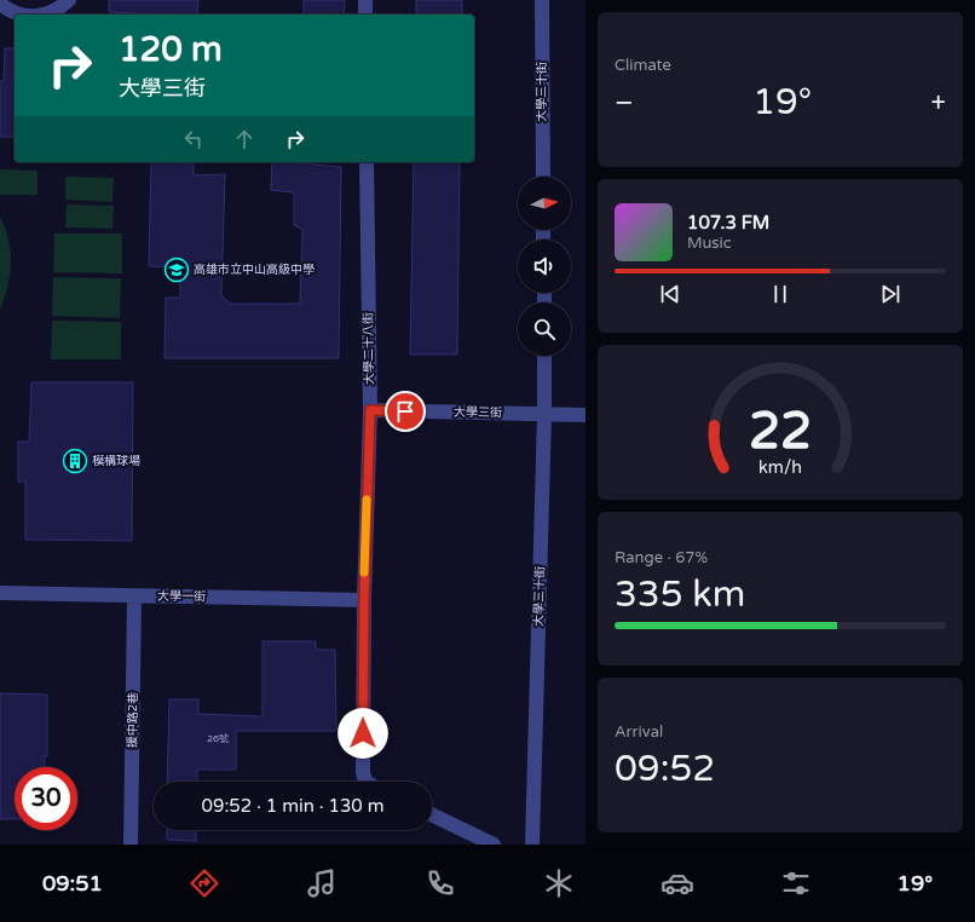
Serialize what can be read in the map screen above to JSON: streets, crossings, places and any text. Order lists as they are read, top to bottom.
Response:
{
  "streets": {
    "street": [
      "大學三十街",
      "大學二十八街",
      "大學三街",
      "大學一街",
      "援中路2巷"
    ]
  },
  "crossings": [
    ["大學三十街", "大學三街"],
    ["大學二十八街", "大學三街"],
    ["大學二十八街", "大學一街"],
    ["大學一街", "援中路2巷"]
  ],
  "places": {
    "school or university": ["高雄市立中山高級中學"],
    "building": ["模構球場"]
  },
  "house_numbers": ["26號"],
  "north": "right",
  "page": {
    "tile": [
      "Climate",
      ["Range · 67%", "335 km"],
      ["Arrival", "09:52"]
    ],
    "turn": ["120 m", "大學三街"],
    "heat": ["−", "19°", "+"],
    "song": ["107.3 FM", "Music"],
    "limit": "30",
    "trip": "09:52 · 1 min · 130 m",
    "tabs": ["09:51", "19°"],
    "gauge": ["22", "km/h"]
  }
}
